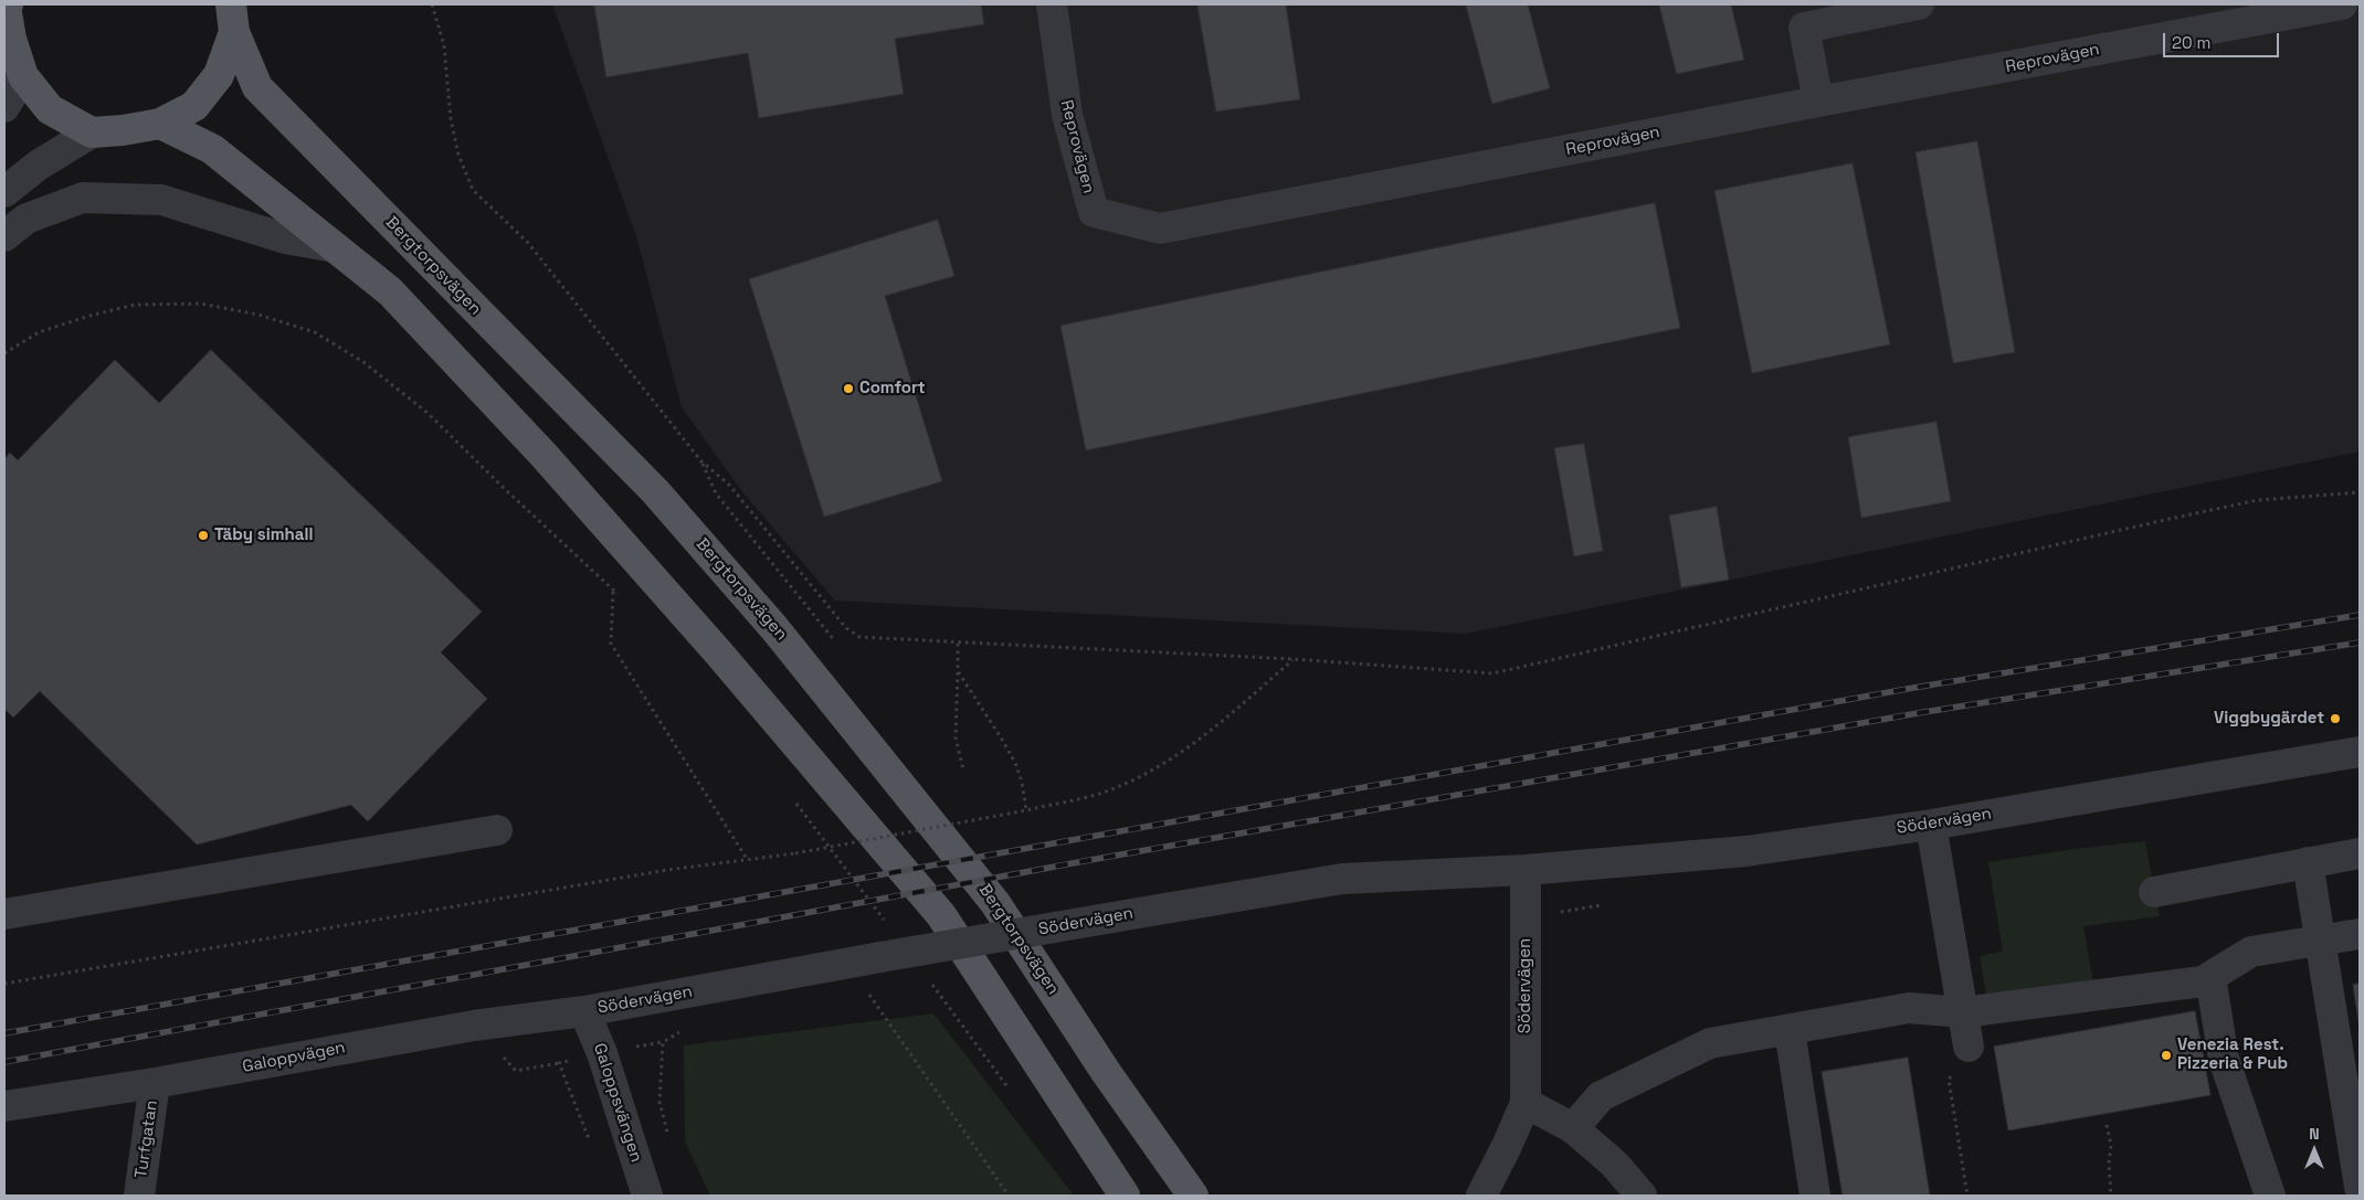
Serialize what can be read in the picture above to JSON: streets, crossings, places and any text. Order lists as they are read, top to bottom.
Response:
{
  "streets": {
    "main road": ["Bergtorpsvägen"],
    "street": [
      "Reprovägen",
      "Södervägen",
      "Galoppvägen",
      "Galoppsvängen",
      "Turfgatan"
    ]
  },
  "crossings": [
    ["Södervägen", "Galoppvägen"],
    ["Södervägen", "Galoppsvängen"],
    ["Galoppvägen", "Galoppsvängen"],
    ["Galoppvägen", "Turfgatan"]
  ],
  "places": [
    "Comfort",
    "Täby simhall",
    "Viggbygärdet",
    "Venezia Rest. Pizzeria & Pub"
  ],
  "scale_bar": "20 m",
  "north": "top"
}
